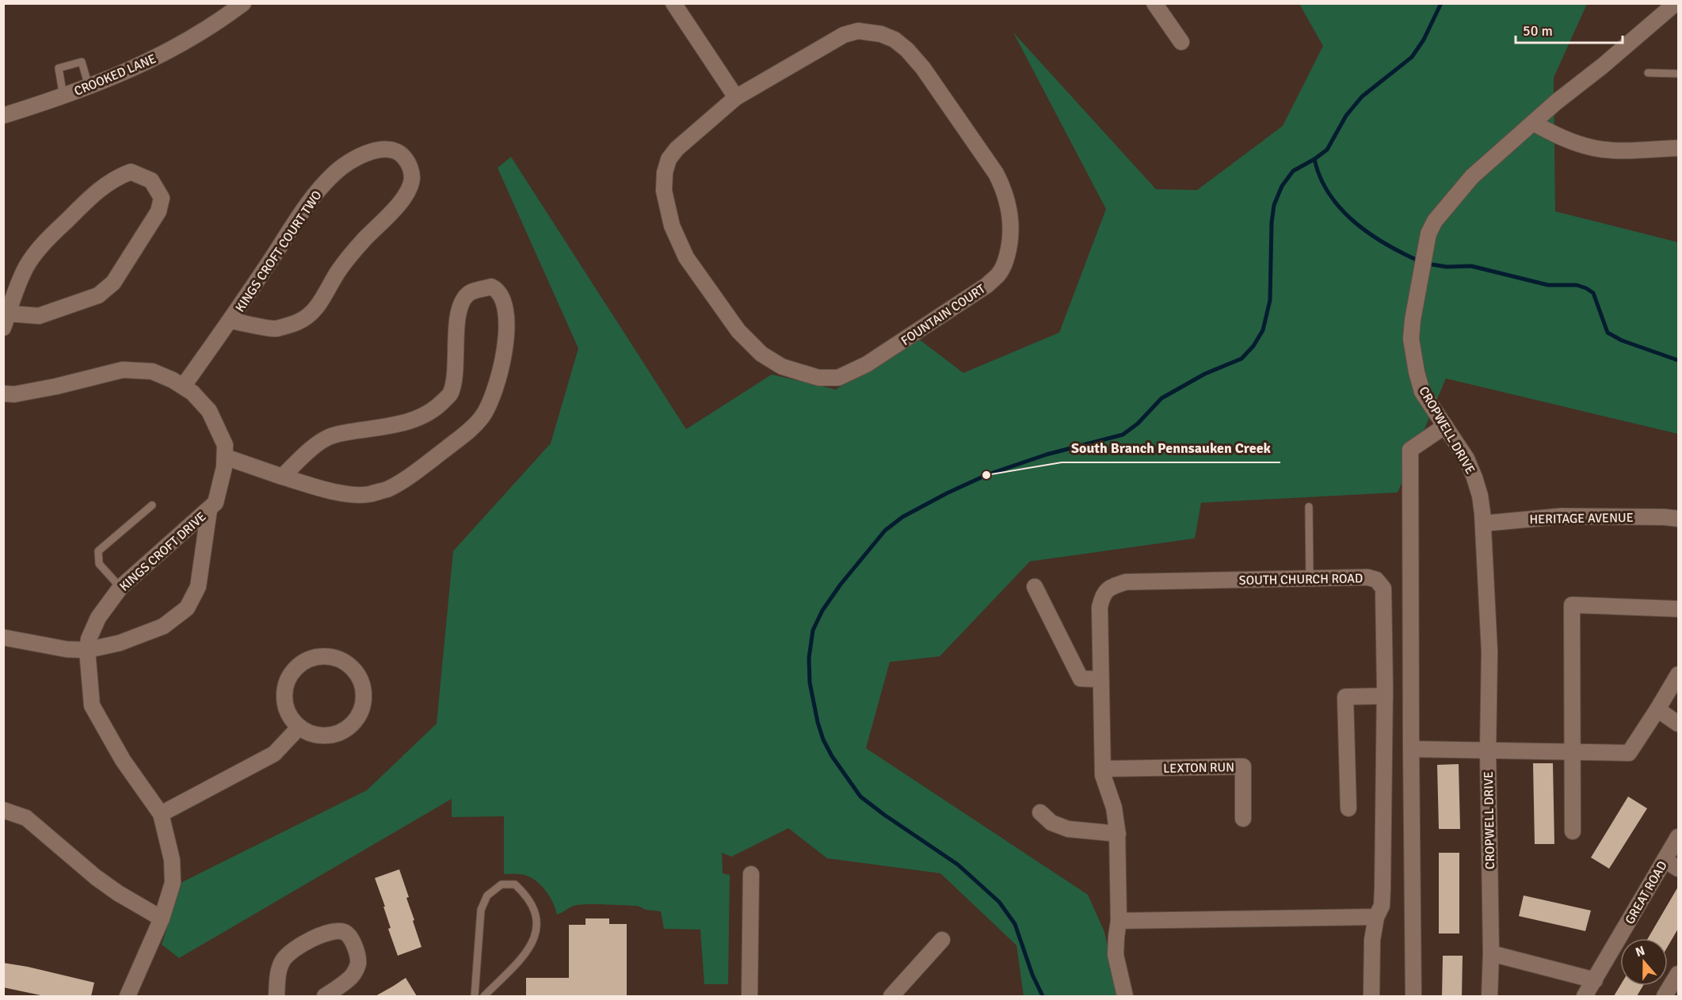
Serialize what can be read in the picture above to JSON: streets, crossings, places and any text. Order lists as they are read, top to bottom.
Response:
{
  "streets": {
    "street": [
      "CROOKED LANE",
      "KINGS CROFT COURT TWO",
      "FOUNTAIN COURT",
      "CROPWELL DRIVE",
      "HERITAGE AVENUE",
      "KINGS CROFT DRIVE",
      "SOUTH CHURCH ROAD",
      "LEXTON RUN",
      "GREAT ROAD"
    ]
  },
  "crossings": [
    ["KINGS CROFT COURT TWO", "KINGS CROFT DRIVE"],
    ["CROPWELL DRIVE", "HERITAGE AVENUE"],
    ["SOUTH CHURCH ROAD", "LEXTON RUN"]
  ],
  "places": ["South Branch Pennsauken Creek"],
  "scale_bar": "50 m",
  "north": "top"
}
